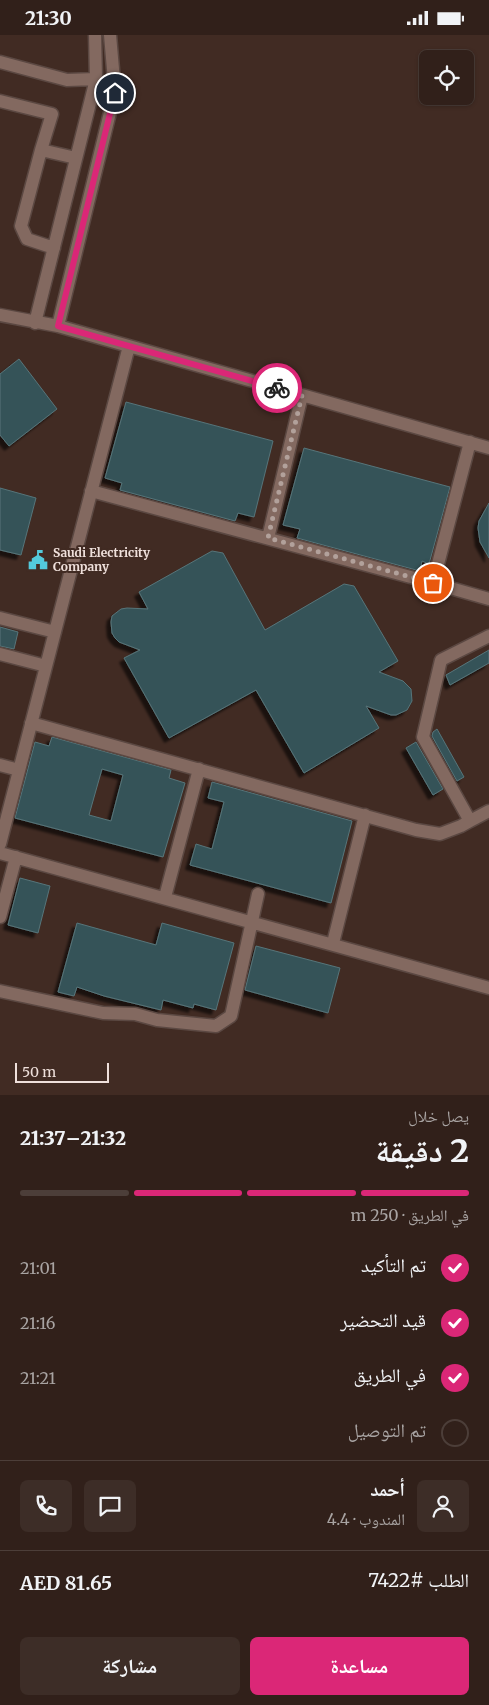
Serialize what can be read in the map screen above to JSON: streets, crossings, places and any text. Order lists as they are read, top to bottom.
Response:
{
  "places": {
    "public building": ["Saudi Electricity Company"]
  },
  "scale_bar": "50 m",
  "page": {
    "status": "21:30",
    "scale": "50 m",
    "heading": ["2 دقيقة", "يصل خلال", "21:32–21:37"],
    "panel": [
      "أحمد",
      "المندوب · 4.4",
      "الطلب #7422",
      "AED 81.65"
    ],
    "bar": "في الطريق · 250 m",
    "list": [
      ["تم التأكيد", "21:01"],
      ["قيد التحضير", "21:16"],
      ["في الطريق", "21:21"],
      "تم التوصيل"
    ],
    "buttons": ["مساعدة", "مشاركة"]
  }
}
